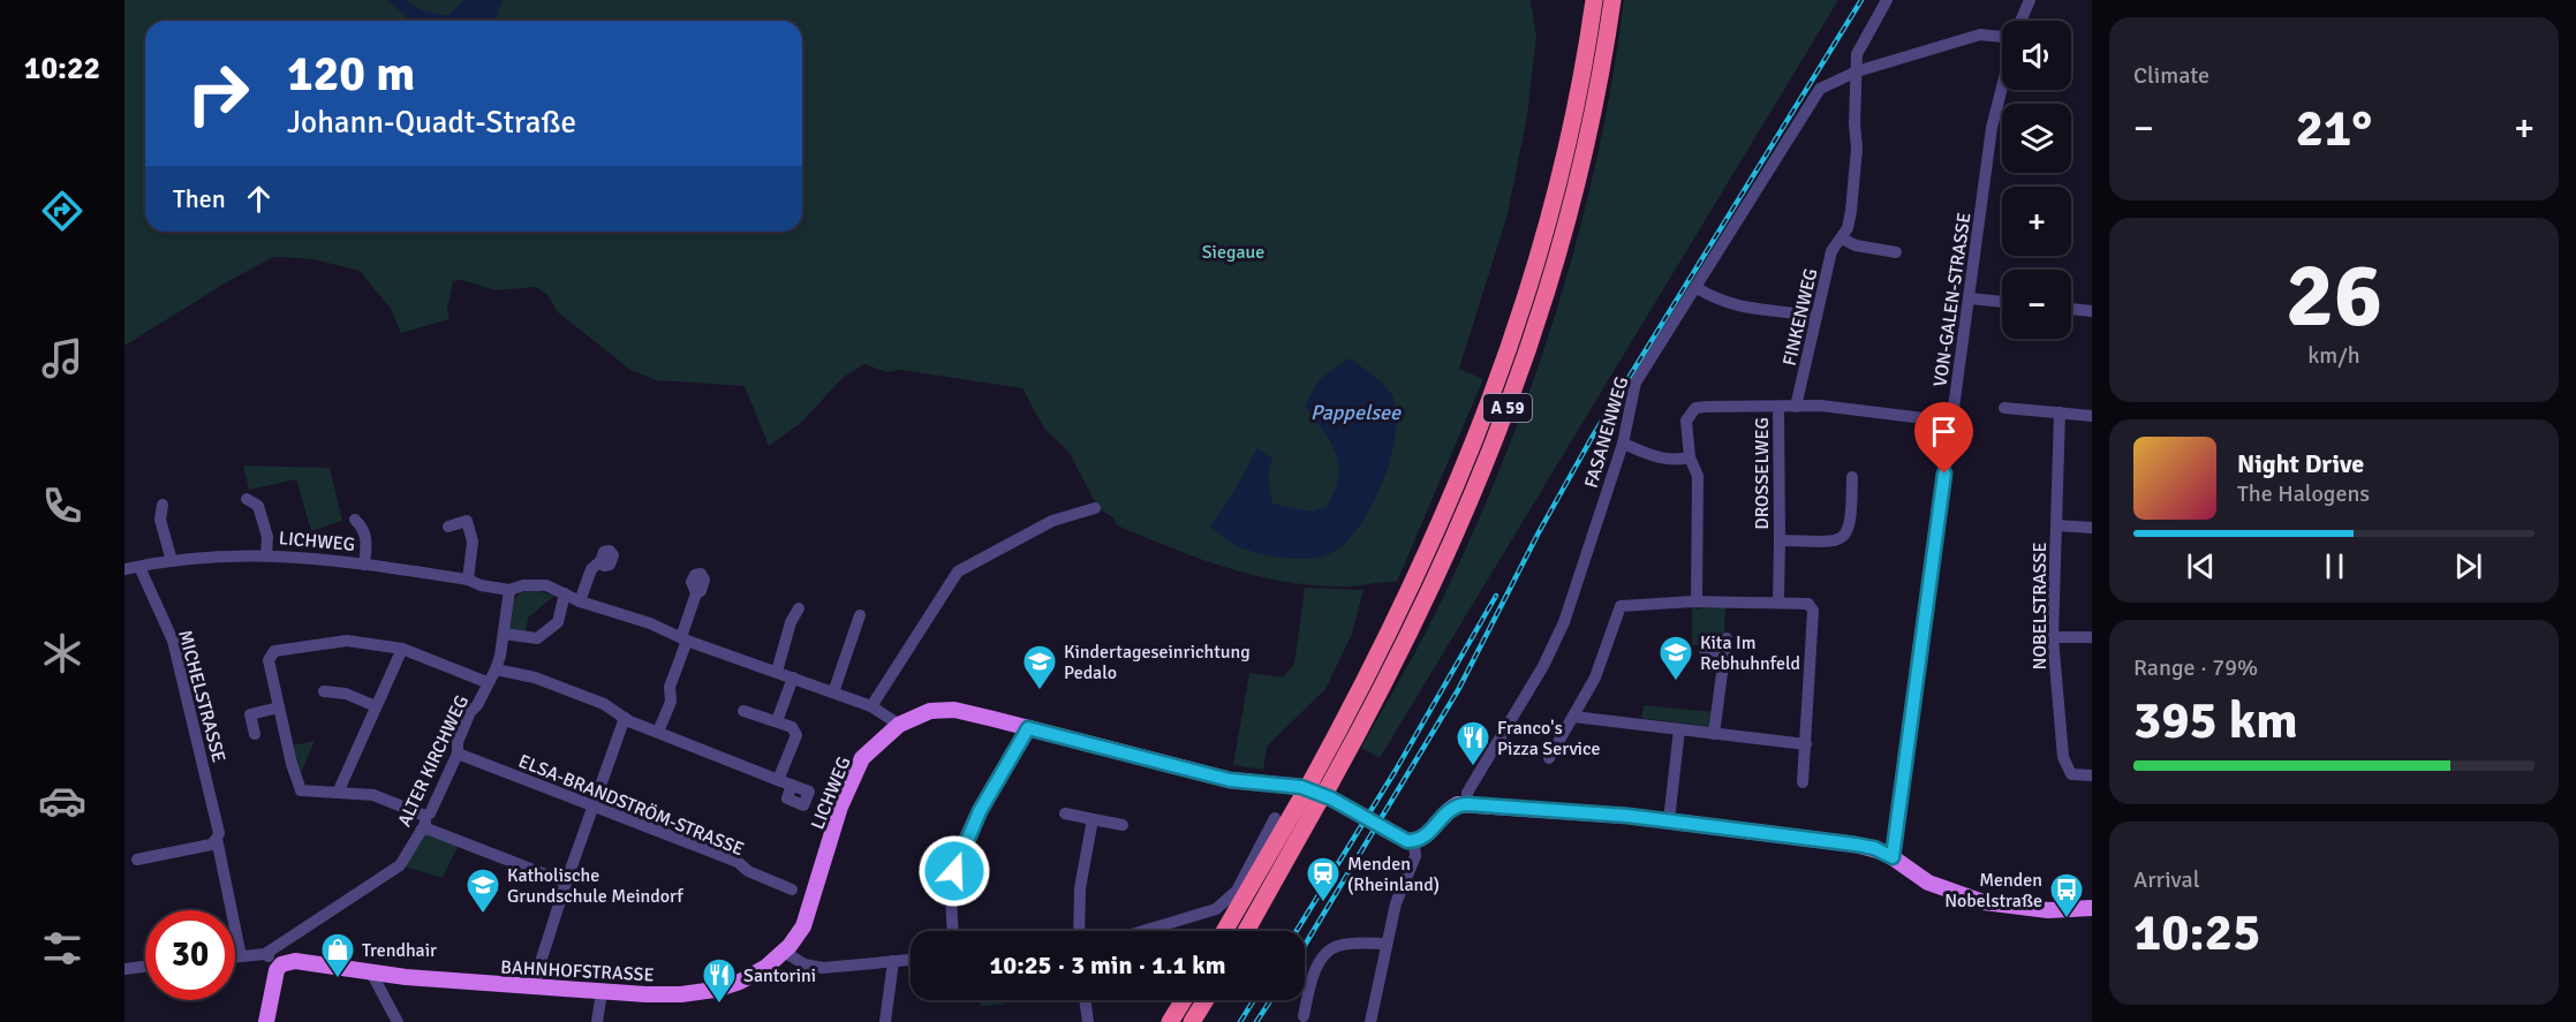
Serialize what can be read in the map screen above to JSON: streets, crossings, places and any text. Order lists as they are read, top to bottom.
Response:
{
  "streets": {
    "highway": ["A 59"],
    "main road": ["LICHWEG", "BAHNHOFSTRASSE"],
    "street": [
      "VON-GALEN-STRASSE",
      "FINKENWEG",
      "FASANENWEG",
      "DROSSELWEG",
      "NOBELSTRASSE",
      "MICHELSTRASSE",
      "ALTER KIRCHWEG",
      "ELSA-BRANDSTRÖM-STRASSE"
    ]
  },
  "crossings": [
    ["FINKENWEG", "FASANENWEG"],
    ["LICHWEG", "MICHELSTRASSE"],
    ["LICHWEG", "ALTER KIRCHWEG"],
    ["LICHWEG", "BAHNHOFSTRASSE"],
    ["ALTER KIRCHWEG", "ELSA-BRANDSTRÖM-STRASSE"]
  ],
  "water": ["Pappelsee"],
  "parks": ["Siegaue"],
  "places": {
    "school or university": ["Kita Im Rebhuhnfeld", "Kindertageseinrichtung Pedalo", "Katholische Grundschule Meindorf"],
    "restaurant": ["Franco's Pizza Service", "Santorini"],
    "station": ["Menden (Rheinland)"],
    "bus stop": ["Menden Nobelstraße"],
    "shop": ["Trendhair"]
  },
  "page": {
    "tabs": "10:22",
    "tile": [
      "Climate",
      ["26", "km/h"],
      ["Range · 79%", "395 km"],
      ["Arrival", "10:25"]
    ],
    "map_buttons": ["+", "−"],
    "turn": ["120 m", "Johann-Quadt-Straße"],
    "heat": ["−", "21°", "+"],
    "then": "Then",
    "song": ["Night Drive", "The Halogens"],
    "limit": "30",
    "trip": "10:25 · 3 min · 1.1 km"
  }
}
